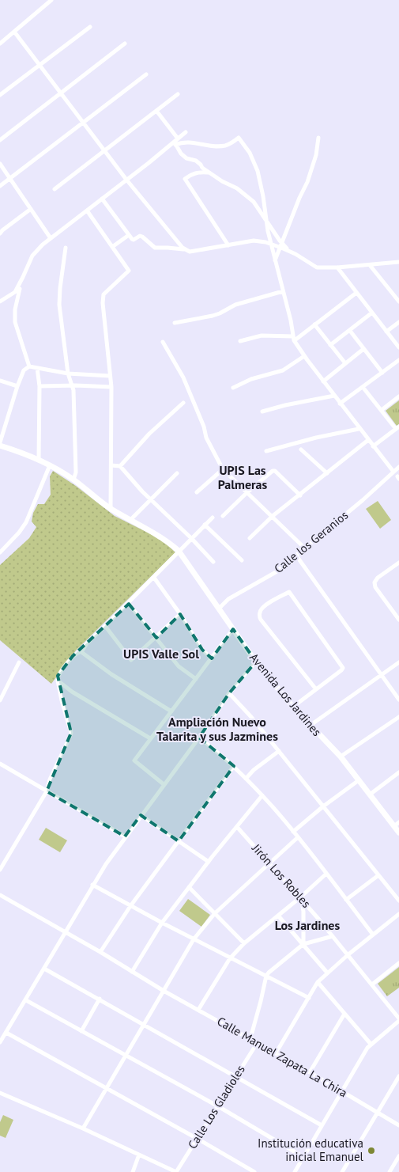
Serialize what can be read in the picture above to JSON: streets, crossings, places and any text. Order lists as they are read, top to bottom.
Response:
{
  "streets": {
    "street": [
      "Calle los Geranios",
      "Avenida Los Jardines",
      "Jirón Los Robles",
      "Calle Manuel Zapata La Chira",
      "Calle Los Gladioles"
    ]
  },
  "crossings": [
    ["Calle los Geranios", "Avenida Los Jardines"],
    ["Calle Manuel Zapata La Chira", "Calle Los Gladioles"]
  ],
  "districts": [
    "UPIS Las Palmeras",
    "UPIS Valle Sol",
    "Ampliación Nuevo Talarita y sus Jazmines",
    "Los Jardines"
  ],
  "places": ["Institución educativa inicial Emanuel"]
}
